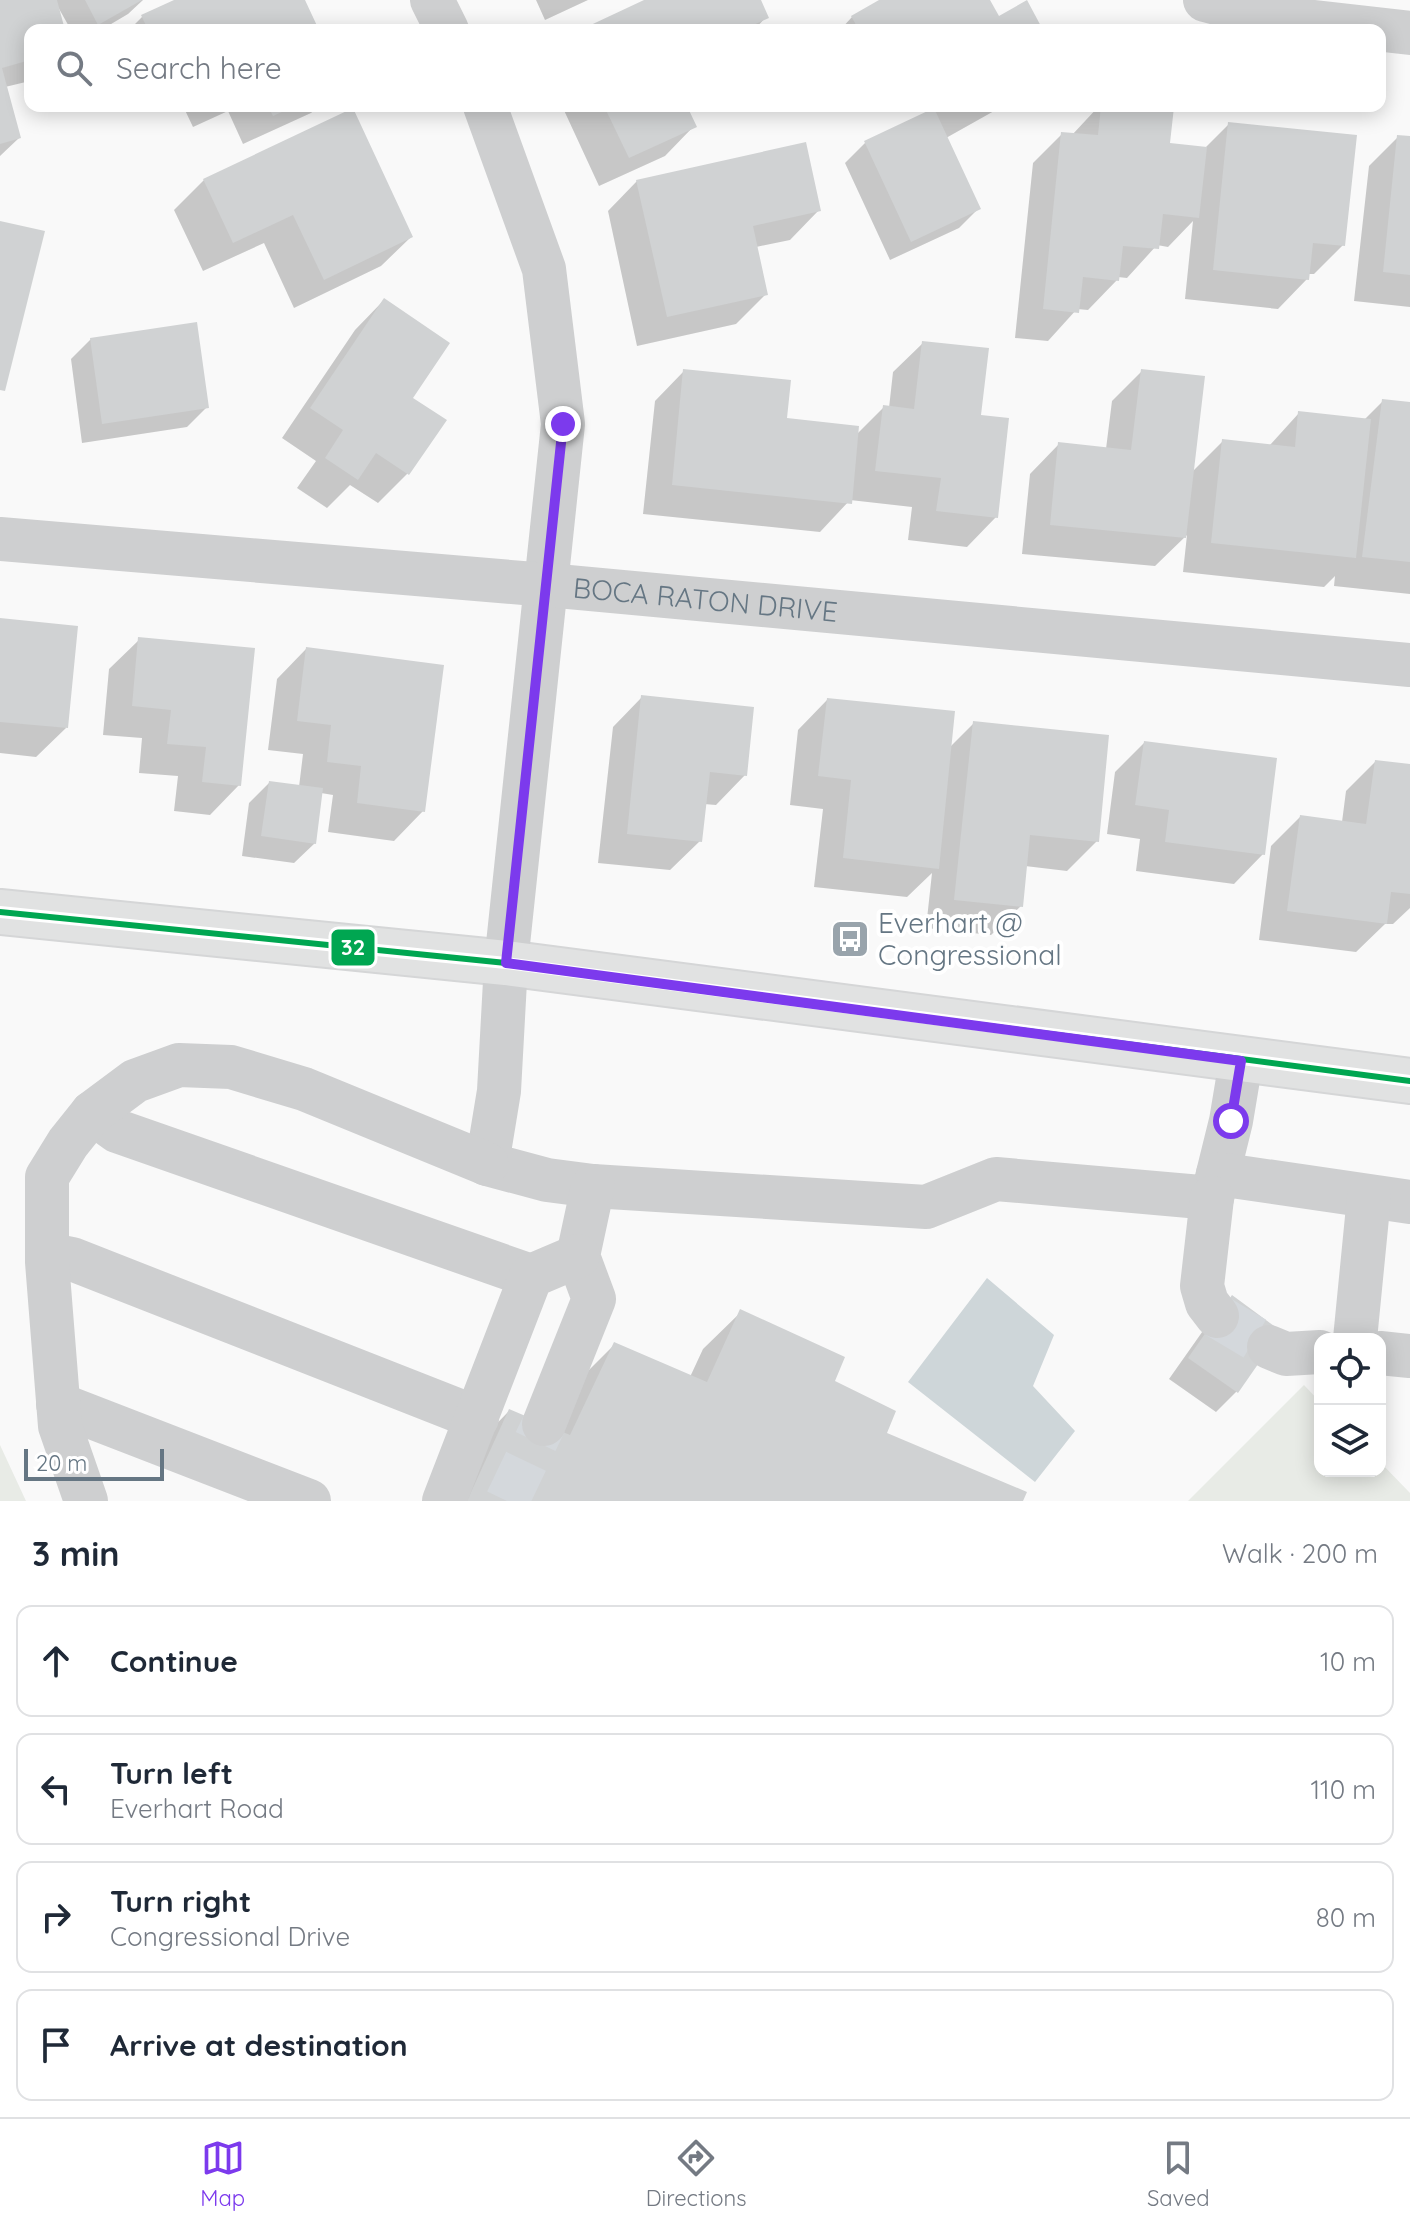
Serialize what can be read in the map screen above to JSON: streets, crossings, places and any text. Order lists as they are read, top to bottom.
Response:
{
  "streets": {
    "street": ["BOCA RATON DRIVE"]
  },
  "places": {
    "bus stop": ["Everhart @ Congressional"]
  },
  "lines": ["transit line 32"],
  "scale_bar": "20 m",
  "page": {
    "search": "Search here",
    "scale": "20 m",
    "heading": ["3 min", "Walk · 200 m"],
    "list": [
      ["Continue", "10 m"],
      ["Turn left", "Everhart Road", "110 m"],
      ["Turn right", "Congressional Drive", "80 m"],
      "Arrive at destination"
    ],
    "nav": ["Map", "Directions", "Saved"]
  }
}
